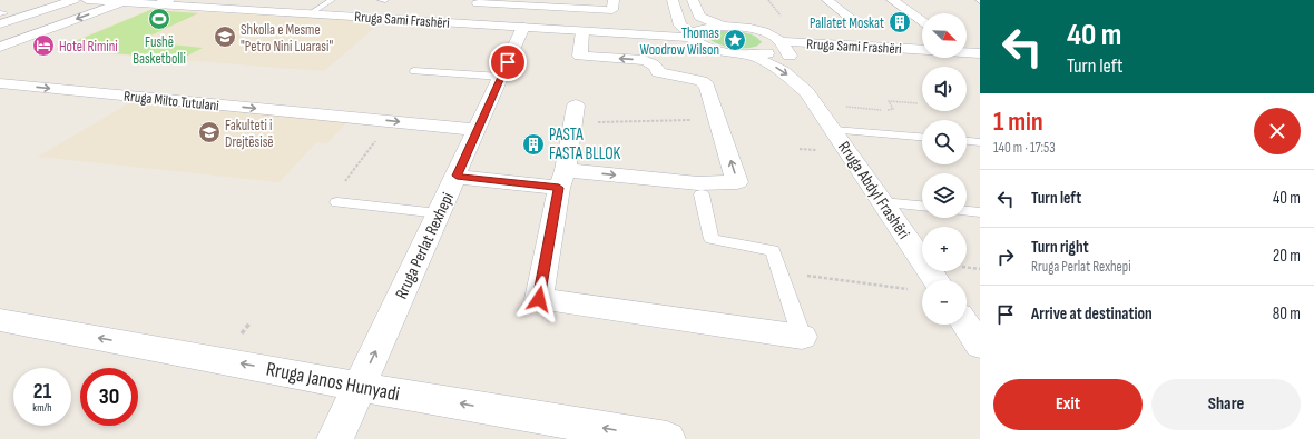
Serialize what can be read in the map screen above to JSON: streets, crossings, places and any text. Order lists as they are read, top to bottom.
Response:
{
  "streets": {
    "street": [
      "Rruga Sami Frashëri",
      "Rruga Milto Tutulani",
      "Rruga Abdyl Frashëri",
      "Rruga Perlat Rexhepi",
      "Rruga Janos Hunyadi"
    ]
  },
  "crossings": [
    ["Rruga Sami Frashëri", "Rruga Abdyl Frashëri"],
    ["Rruga Sami Frashëri", "Rruga Perlat Rexhepi"],
    ["Rruga Milto Tutulani", "Rruga Perlat Rexhepi"],
    ["Rruga Perlat Rexhepi", "Rruga Janos Hunyadi"]
  ],
  "one_way": ["Rruga Perlat Rexhepi", "Rruga Janos Hunyadi"],
  "places": {
    "sports": ["Fushë Basketbolli"],
    "building": ["Pallatet Moskat", "PASTA FASTA BLLOK"],
    "school or university": ["Shkolla e Mesme \"Petro Nini Luarasi\"", "Fakulteti i Drejtësisë"],
    "place": ["Thomas Woodrow Wilson"],
    "hotel": ["Hotel Rimini"]
  },
  "north": "bottom right",
  "page": {
    "turn": ["40 m", "Turn left"],
    "map_buttons": ["+", "−"],
    "heading": ["1 min", "140 m · 17:53"],
    "list": [
      {
        "name": "Turn left",
        "value": "40 m"
      },
      {
        "name": "Turn right",
        "note": "Rruga Perlat Rexhepi",
        "value": "20 m"
      },
      {
        "name": "Arrive at destination",
        "value": "80 m"
      }
    ],
    "speed": "21 km/h",
    "limit": "30",
    "buttons": ["Exit", "Share"]
  }
}
